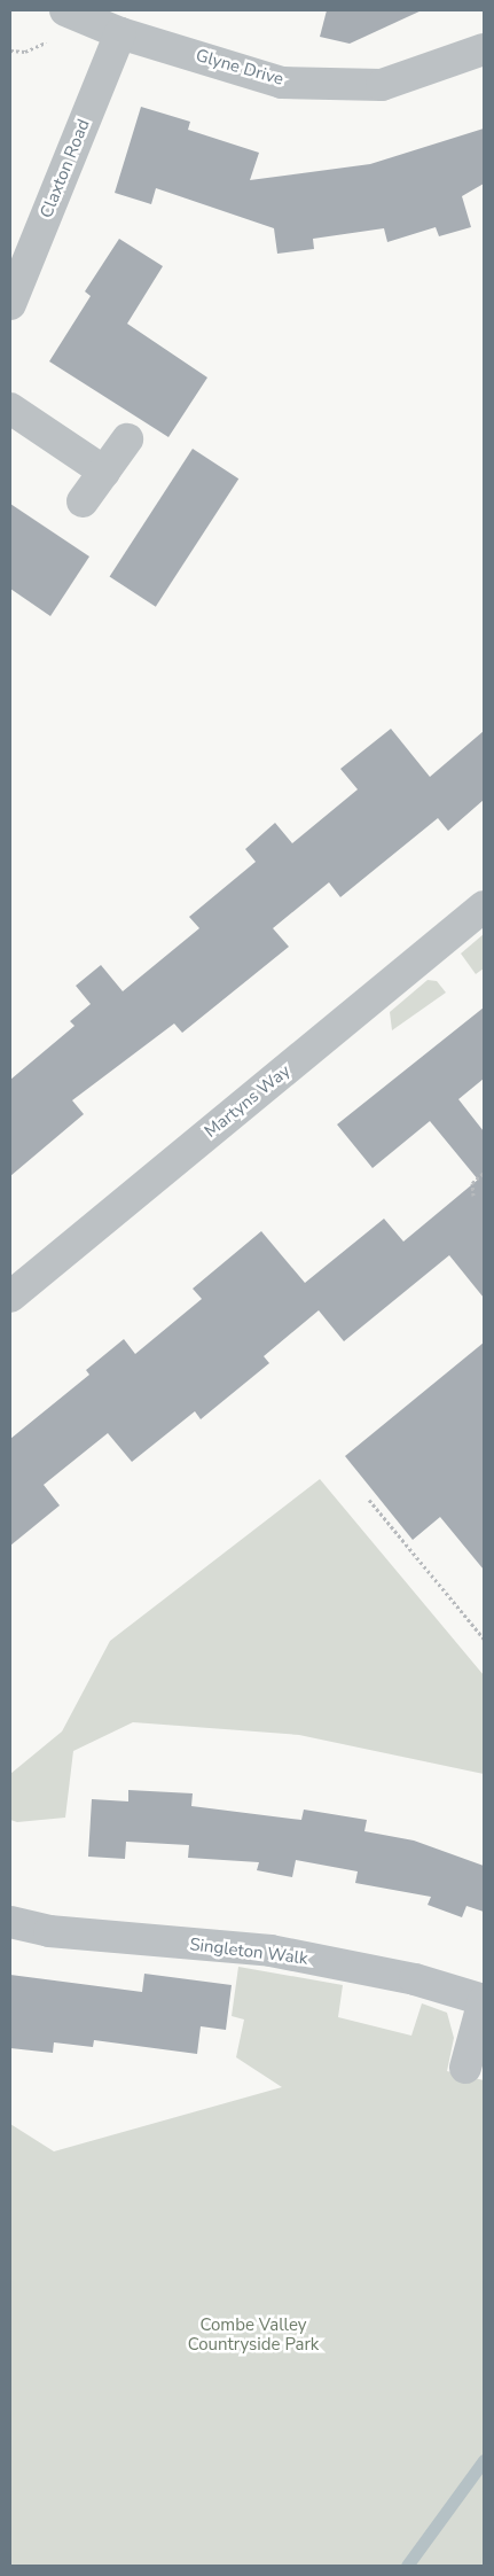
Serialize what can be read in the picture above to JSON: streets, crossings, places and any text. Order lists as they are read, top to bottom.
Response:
{
  "streets": {
    "street": [
      "Glyne Drive",
      "Claxton Road",
      "Martyns Way",
      "Singleton Walk"
    ]
  },
  "crossings": [
    ["Glyne Drive", "Claxton Road"]
  ],
  "parks": ["Combe Valley Countryside Park"]
}
